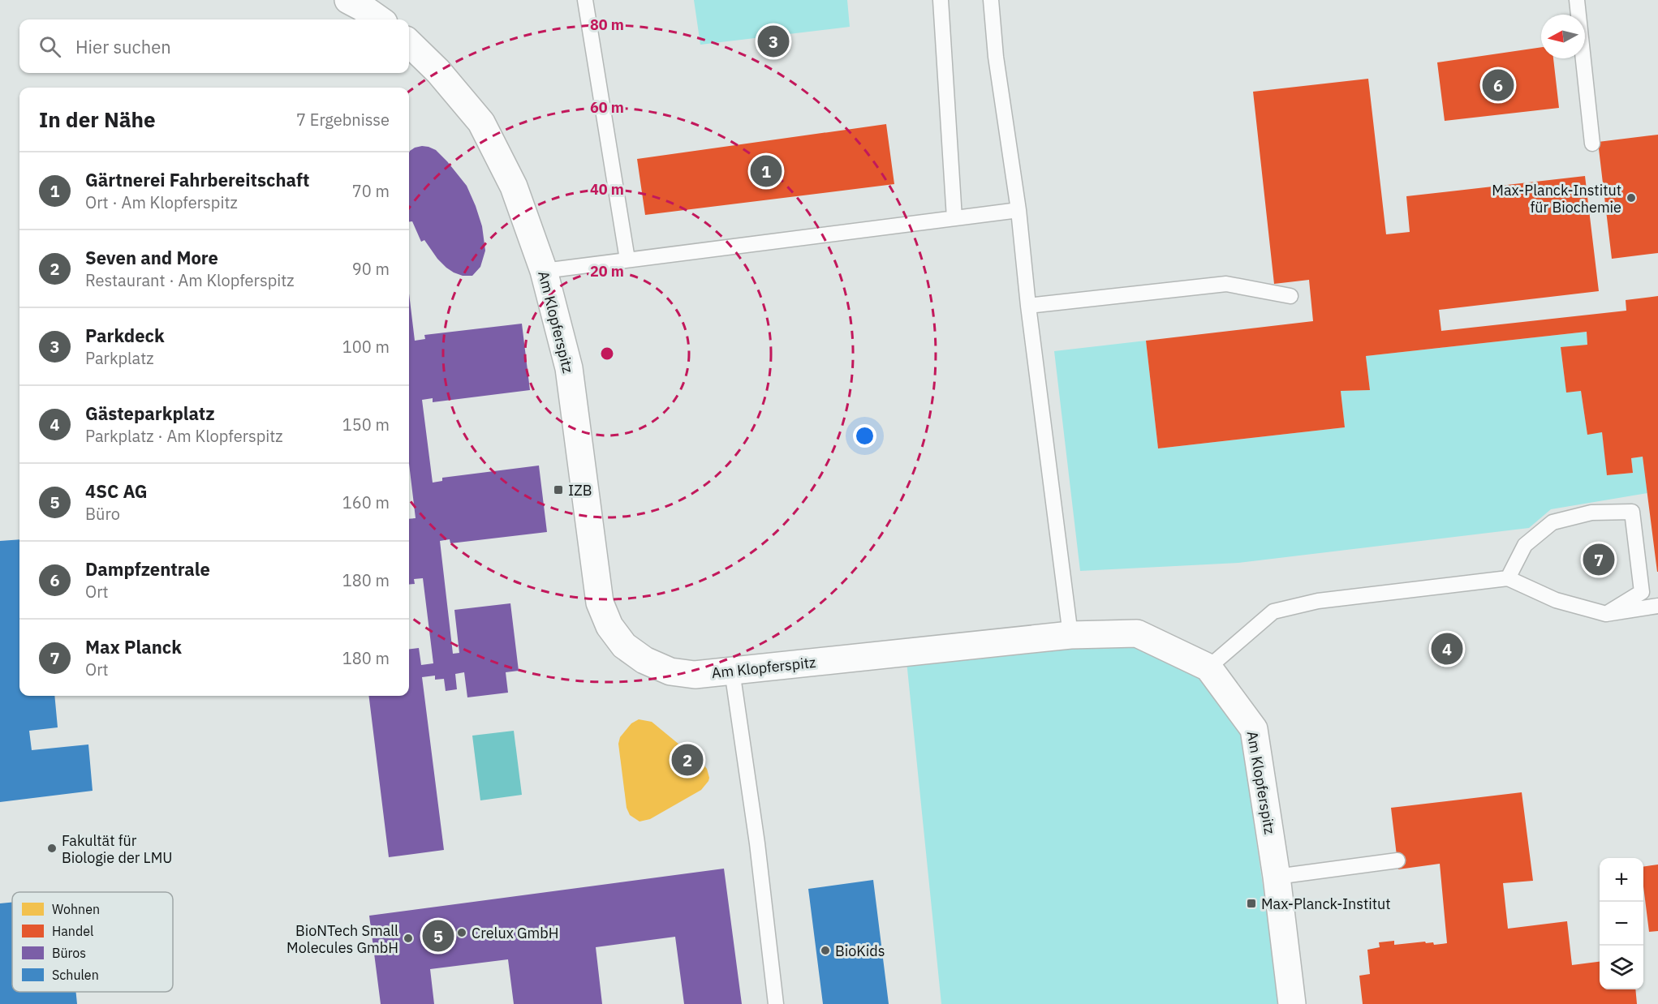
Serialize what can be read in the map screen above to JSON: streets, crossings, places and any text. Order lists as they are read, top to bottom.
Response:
{
  "streets": {
    "street": ["Am Klopferspitz"]
  },
  "places": {
    "other": [
      "Max-Planck-Institut für Biochemie",
      "Fakultät für Biologie der LMU",
      "Crelux GmbH",
      "BioNTech Small Molecules GmbH",
      "BioKids"
    ],
    "transit": ["IZB", "Max-Planck-Institut"]
  },
  "legend": [
    "Wohnen",
    "Handel",
    "Büros",
    "Schulen"
  ],
  "north": "left",
  "page": {
    "search": "Hier suchen",
    "pins": [
      "3",
      "6",
      "1",
      "7",
      "4",
      "2",
      "5"
    ],
    "heading": ["In der Nähe", "7 Ergebnisse"],
    "list": [
      {
        "mark": "1",
        "name": "Gärtnerei Fahrbereitschaft",
        "note": "Ort · Am Klopferspitz",
        "value": "70 m"
      },
      {
        "mark": "2",
        "name": "Seven and More",
        "note": "Restaurant · Am Klopferspitz",
        "value": "90 m"
      },
      {
        "mark": "3",
        "name": "Parkdeck",
        "note": "Parkplatz",
        "value": "100 m"
      },
      {
        "mark": "4",
        "name": "Gästeparkplatz",
        "note": "Parkplatz · Am Klopferspitz",
        "value": "150 m"
      },
      {
        "mark": "5",
        "name": "4SC AG",
        "note": "Büro",
        "value": "160 m"
      },
      {
        "mark": "6",
        "name": "Dampfzentrale",
        "note": "Ort",
        "value": "180 m"
      },
      {
        "mark": "7",
        "name": "Max Planck",
        "note": "Ort",
        "value": "180 m"
      }
    ],
    "map_buttons": ["+", "−"]
  },
  "rings": [
    "80 m",
    "60 m",
    "40 m",
    "20 m"
  ]
}
